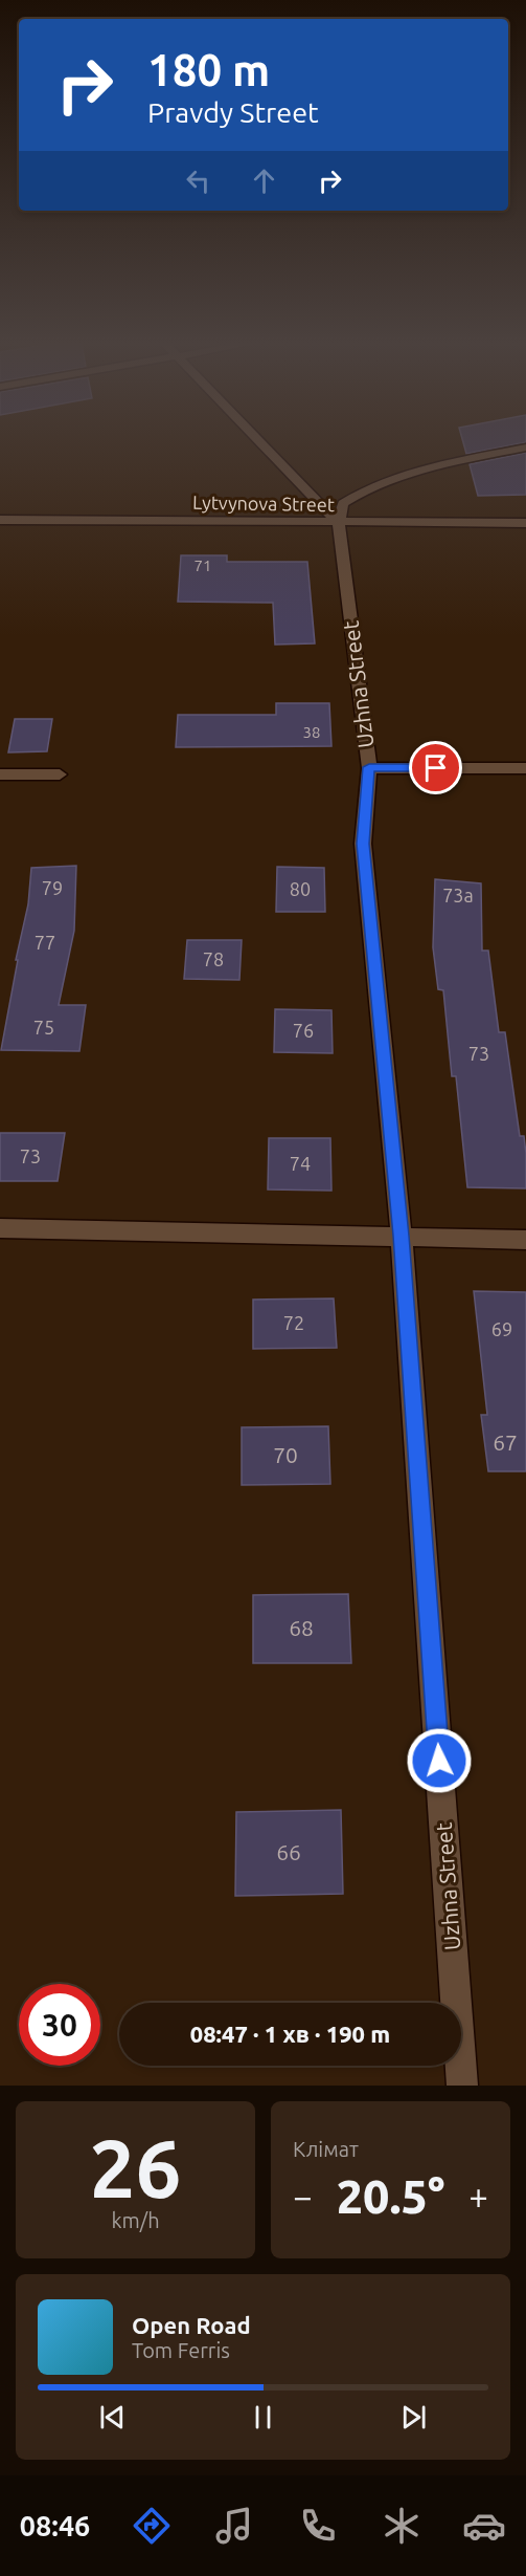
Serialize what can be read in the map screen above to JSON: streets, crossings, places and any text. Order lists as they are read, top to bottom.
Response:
{
  "streets": {
    "street": ["Lytvynova Street", "Uzhna Street"]
  },
  "crossings": [
    ["Lytvynova Street", "Uzhna Street"]
  ],
  "house_numbers": [
    "71",
    "38",
    "79",
    "80",
    "73а",
    "77",
    "78",
    "75",
    "76",
    "73",
    "73",
    "74",
    "72",
    "69",
    "67",
    "70",
    "68",
    "66"
  ],
  "page": {
    "turn": ["180 m", "Pravdy Street"],
    "limit": "30",
    "trip": "08:47 · 1 хв · 190 m",
    "tile": [
      ["26", "km/h"],
      "Клімат"
    ],
    "heat": ["−", "20.5°", "+"],
    "song": ["Open Road", "Tom Ferris"],
    "tabs": "08:46"
  }
}
